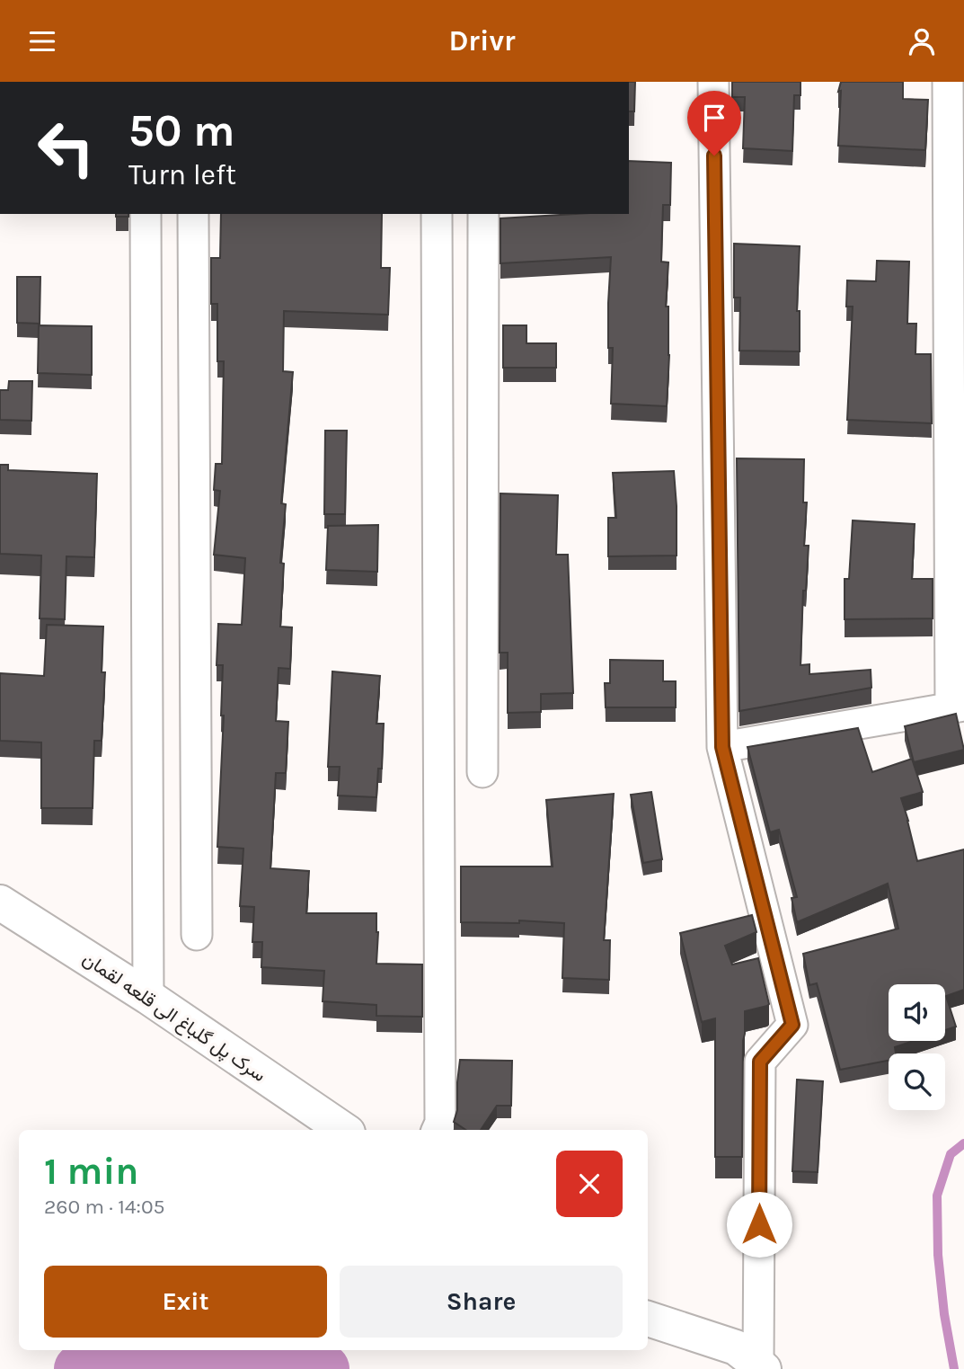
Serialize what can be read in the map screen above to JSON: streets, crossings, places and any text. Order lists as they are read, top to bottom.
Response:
{
  "streets": {
    "street": ["سرک پل گلباغ الی قلعه لقمان"]
  },
  "page": {
    "header": "Drivr",
    "turn": ["50 m", "Turn left"],
    "heading": ["1 min", "260 m · 14:05"],
    "buttons": ["Exit", "Share"]
  }
}
